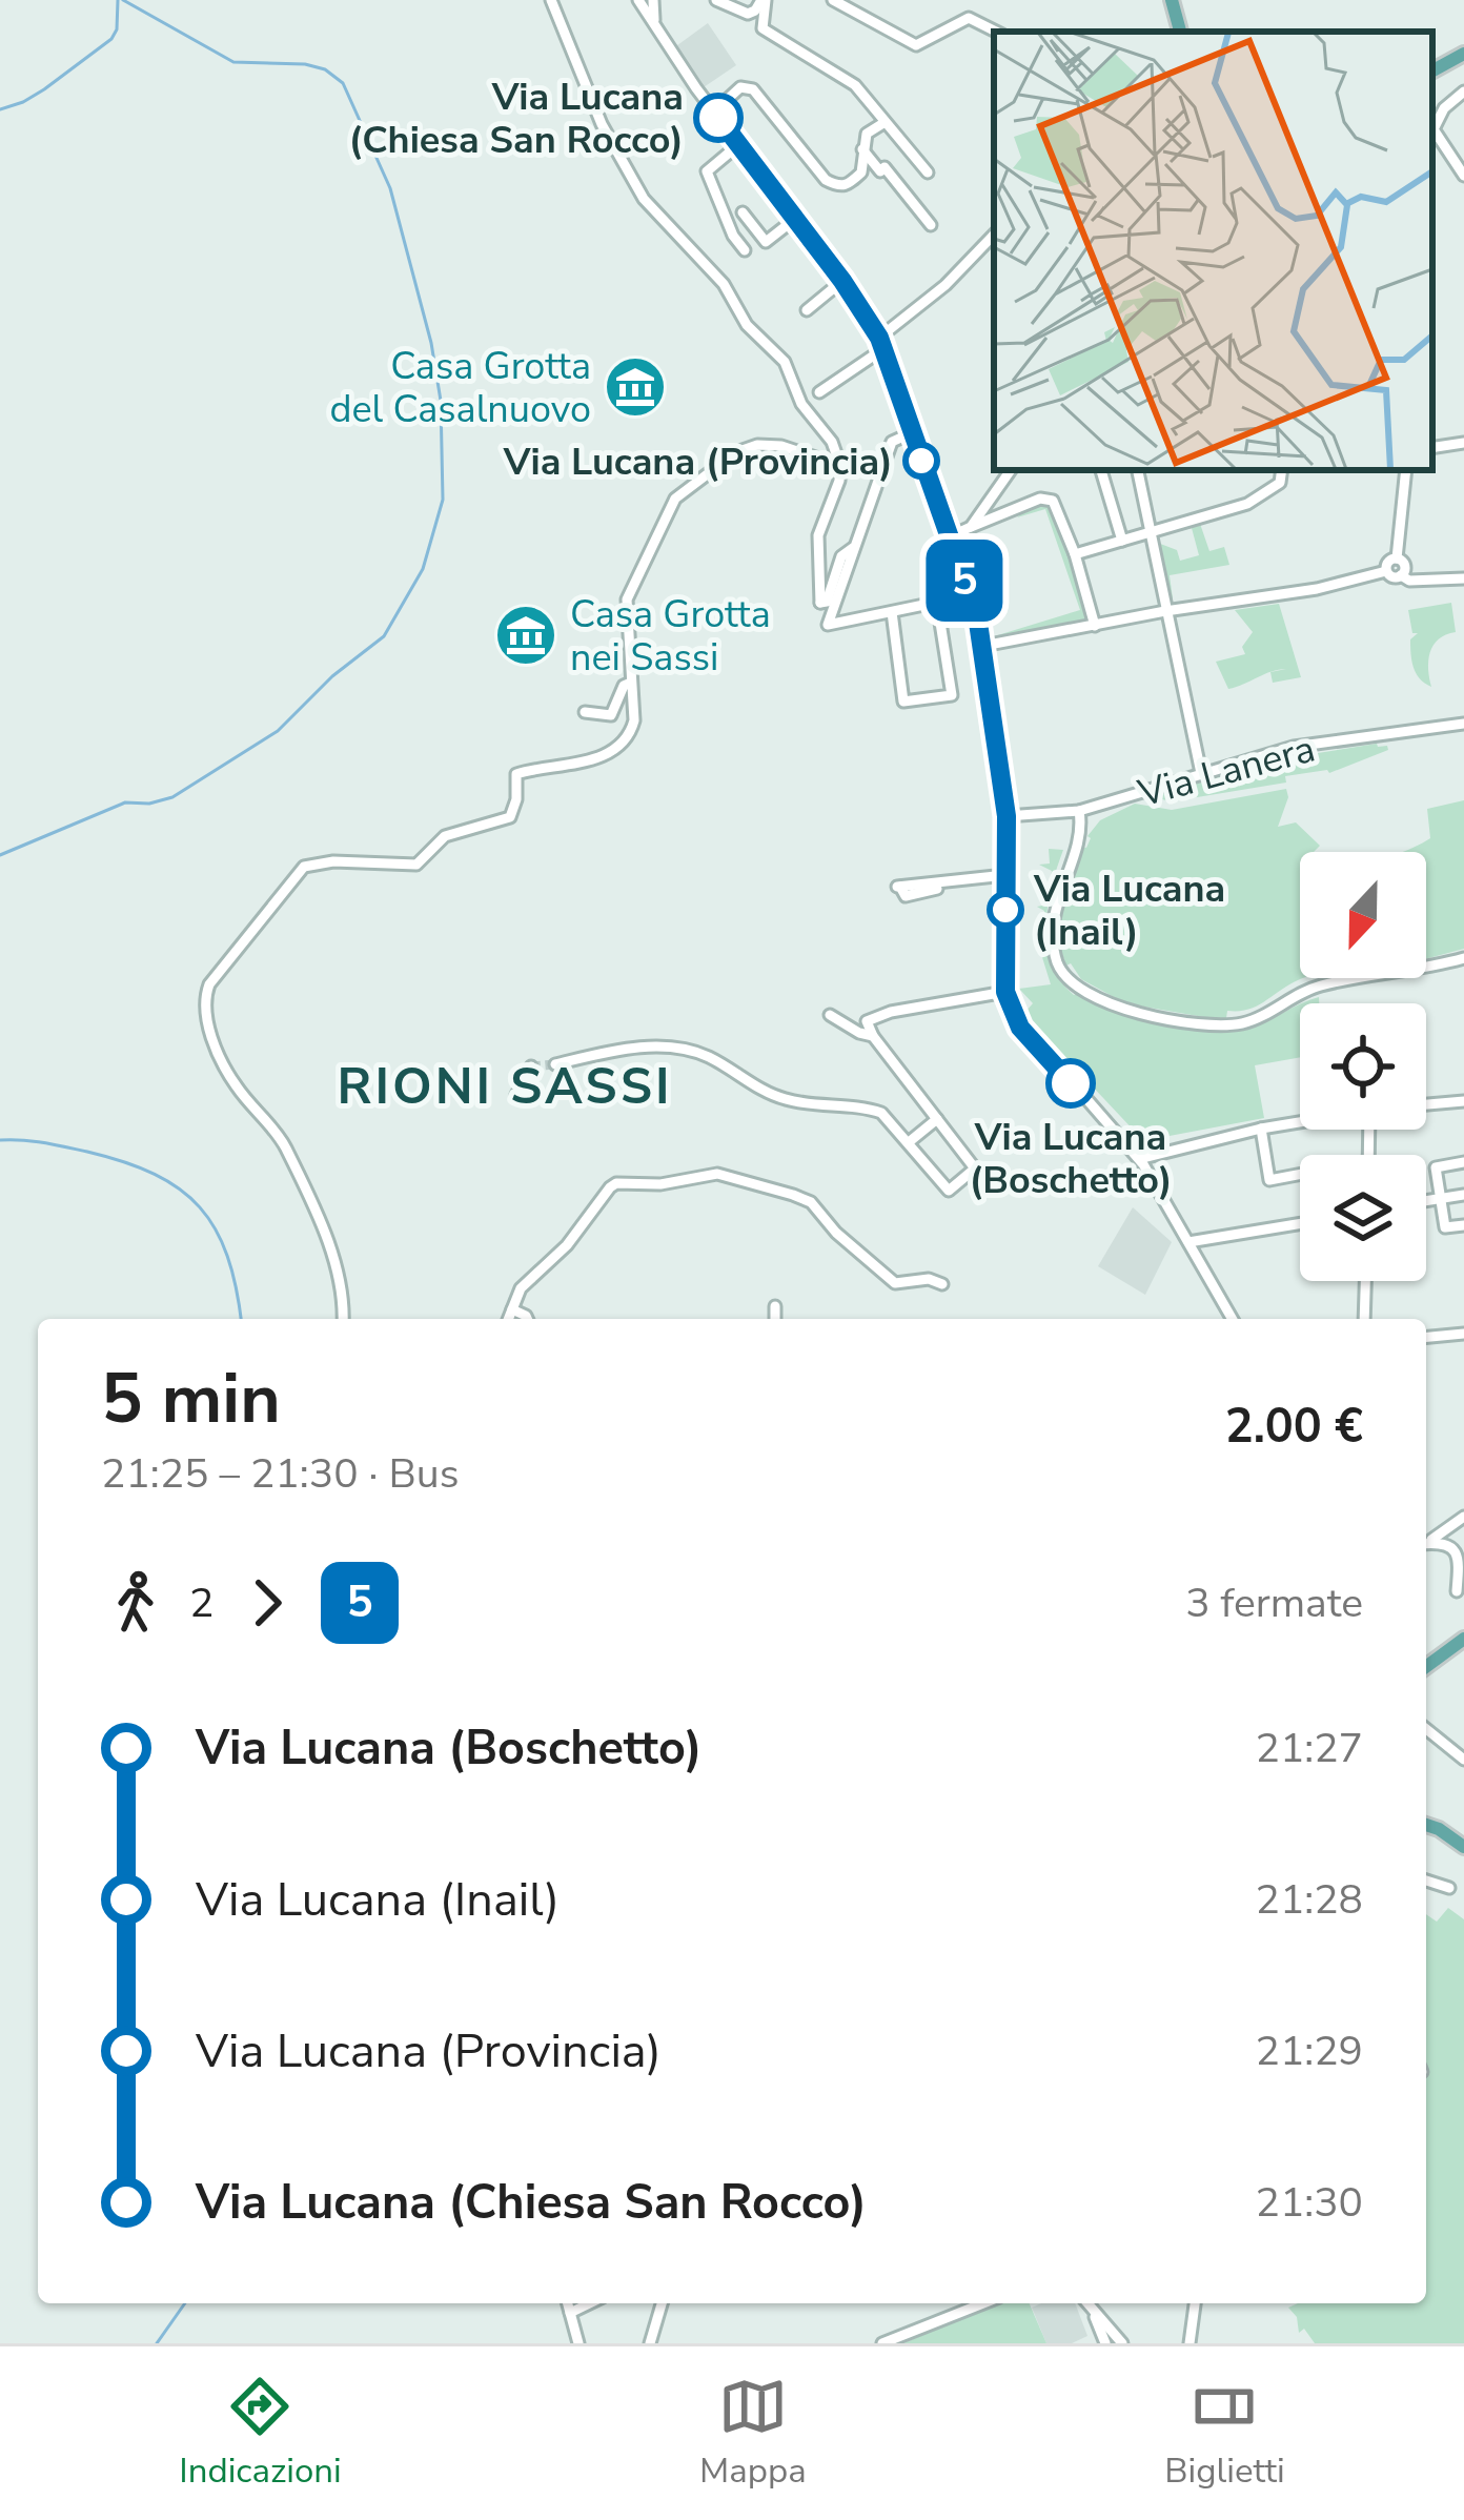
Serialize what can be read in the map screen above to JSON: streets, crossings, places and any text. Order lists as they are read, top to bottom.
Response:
{
  "streets": {
    "street": ["Via Lanera"]
  },
  "districts": ["RIONI SASSI"],
  "places": {
    "other": [
      "Via Lucana (Chiesa San Rocco)",
      "Via Lucana (Provincia)",
      "Via Lucana (Inail)",
      "Via Lucana (Boschetto)"
    ],
    "museum": ["Casa Grotta del Casalnuovo", "Casa Grotta nei Sassi"]
  },
  "lines": ["bus line 5"],
  "north": "bottom",
  "page": {
    "on_map": "5",
    "heading": ["5 min", "21:25 – 21:30 · Bus", "2.00 €"],
    "legs": ["2", "5", "3 fermate"],
    "list": [
      {
        "name": "Via Lucana (Boschetto)",
        "value": "21:27"
      },
      {
        "name": "Via Lucana (Inail)",
        "value": "21:28"
      },
      {
        "name": "Via Lucana (Provincia)",
        "value": "21:29"
      },
      {
        "name": "Via Lucana (Chiesa San Rocco)",
        "value": "21:30"
      }
    ],
    "tabs": ["Indicazioni", "Mappa", "Biglietti"]
  }
}
